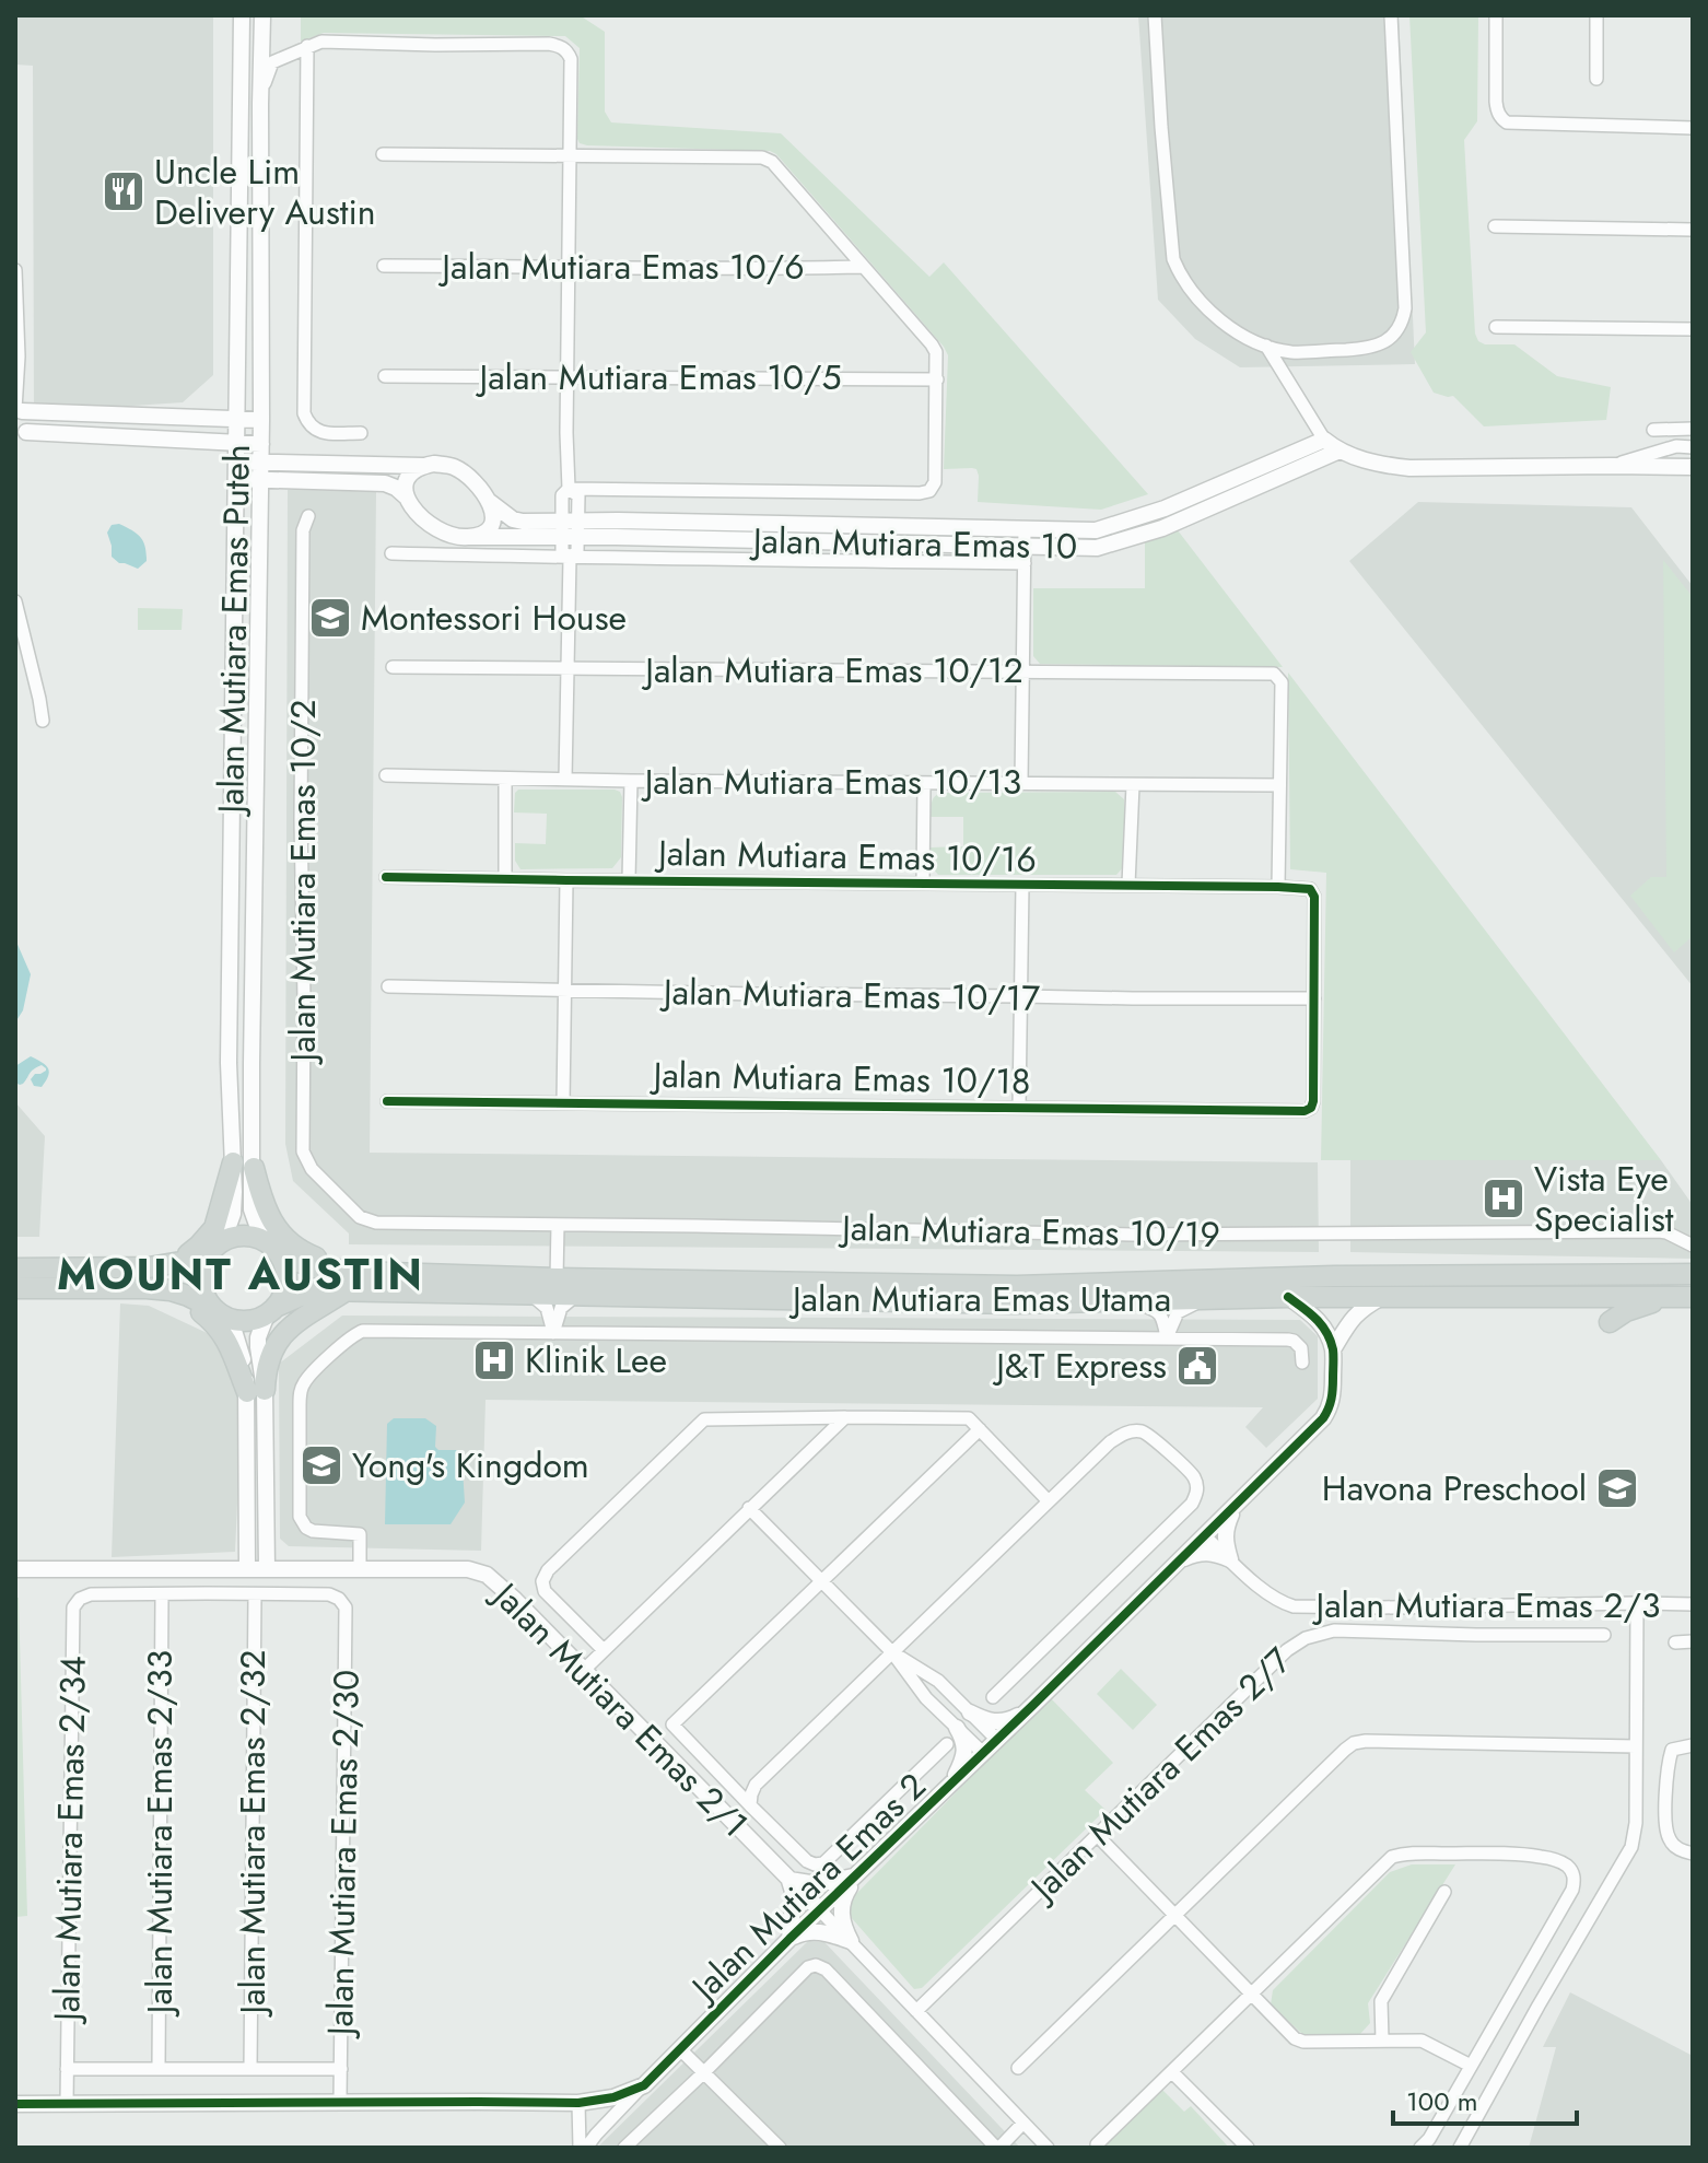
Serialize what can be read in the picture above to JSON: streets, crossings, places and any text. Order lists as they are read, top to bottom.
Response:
{
  "streets": {
    "main road": ["Jalan Mutiara Emas Utama"],
    "street": [
      "Jalan Mutiara Emas 10/6",
      "Jalan Mutiara Emas 10/5",
      "Jalan Mutiara Emas 10",
      "Jalan Mutiara Emas Puteh",
      "Jalan Mutiara Emas 10/12",
      "Jalan Mutiara Emas 10/13",
      "Jalan Mutiara Emas 10/16",
      "Jalan Mutiara Emas 10/2",
      "Jalan Mutiara Emas 10/17",
      "Jalan Mutiara Emas 10/18",
      "Jalan Mutiara Emas 10/19",
      "Jalan Mutiara Emas 2/3",
      "Jalan Mutiara Emas 2/1",
      "Jalan Mutiara Emas 2/7",
      "Jalan Mutiara Emas 2/33",
      "Jalan Mutiara Emas 2/32",
      "Jalan Mutiara Emas 2/34",
      "Jalan Mutiara Emas 2/30",
      "Jalan Mutiara Emas 2"
    ]
  },
  "crossings": [
    ["Jalan Mutiara Emas Puteh", "Jalan Mutiara Emas Utama"],
    ["Jalan Mutiara Emas 10/12", "Jalan Mutiara Emas 10/13"],
    ["Jalan Mutiara Emas 10/16", "Jalan Mutiara Emas 10/17"],
    ["Jalan Mutiara Emas 10/16", "Jalan Mutiara Emas 10/18"],
    ["Jalan Mutiara Emas 10/2", "Jalan Mutiara Emas 10/19"],
    ["Jalan Mutiara Emas 10/17", "Jalan Mutiara Emas 10/18"],
    ["Jalan Mutiara Emas 2/3", "Jalan Mutiara Emas 2"],
    ["Jalan Mutiara Emas 2/1", "Jalan Mutiara Emas 2/7"],
    ["Jalan Mutiara Emas 2/1", "Jalan Mutiara Emas 2"],
    ["Jalan Mutiara Emas 2/33", "Jalan Mutiara Emas 2/34"],
    ["Jalan Mutiara Emas 2/32", "Jalan Mutiara Emas 2/30"],
    ["Jalan Mutiara Emas 2/34", "Jalan Mutiara Emas 2"],
    ["Jalan Mutiara Emas 2/30", "Jalan Mutiara Emas 2"]
  ],
  "districts": ["MOUNT AUSTIN"],
  "places": {
    "restaurant": ["Uncle Lim Delivery Austin"],
    "school or university": ["Montessori House", "Yong's Kingdom", "Havona Preschool"],
    "hospital": ["Vista Eye Specialist", "Klinik Lee"],
    "public building": ["J&T Express"]
  },
  "scale_bar": "100 m"
}
